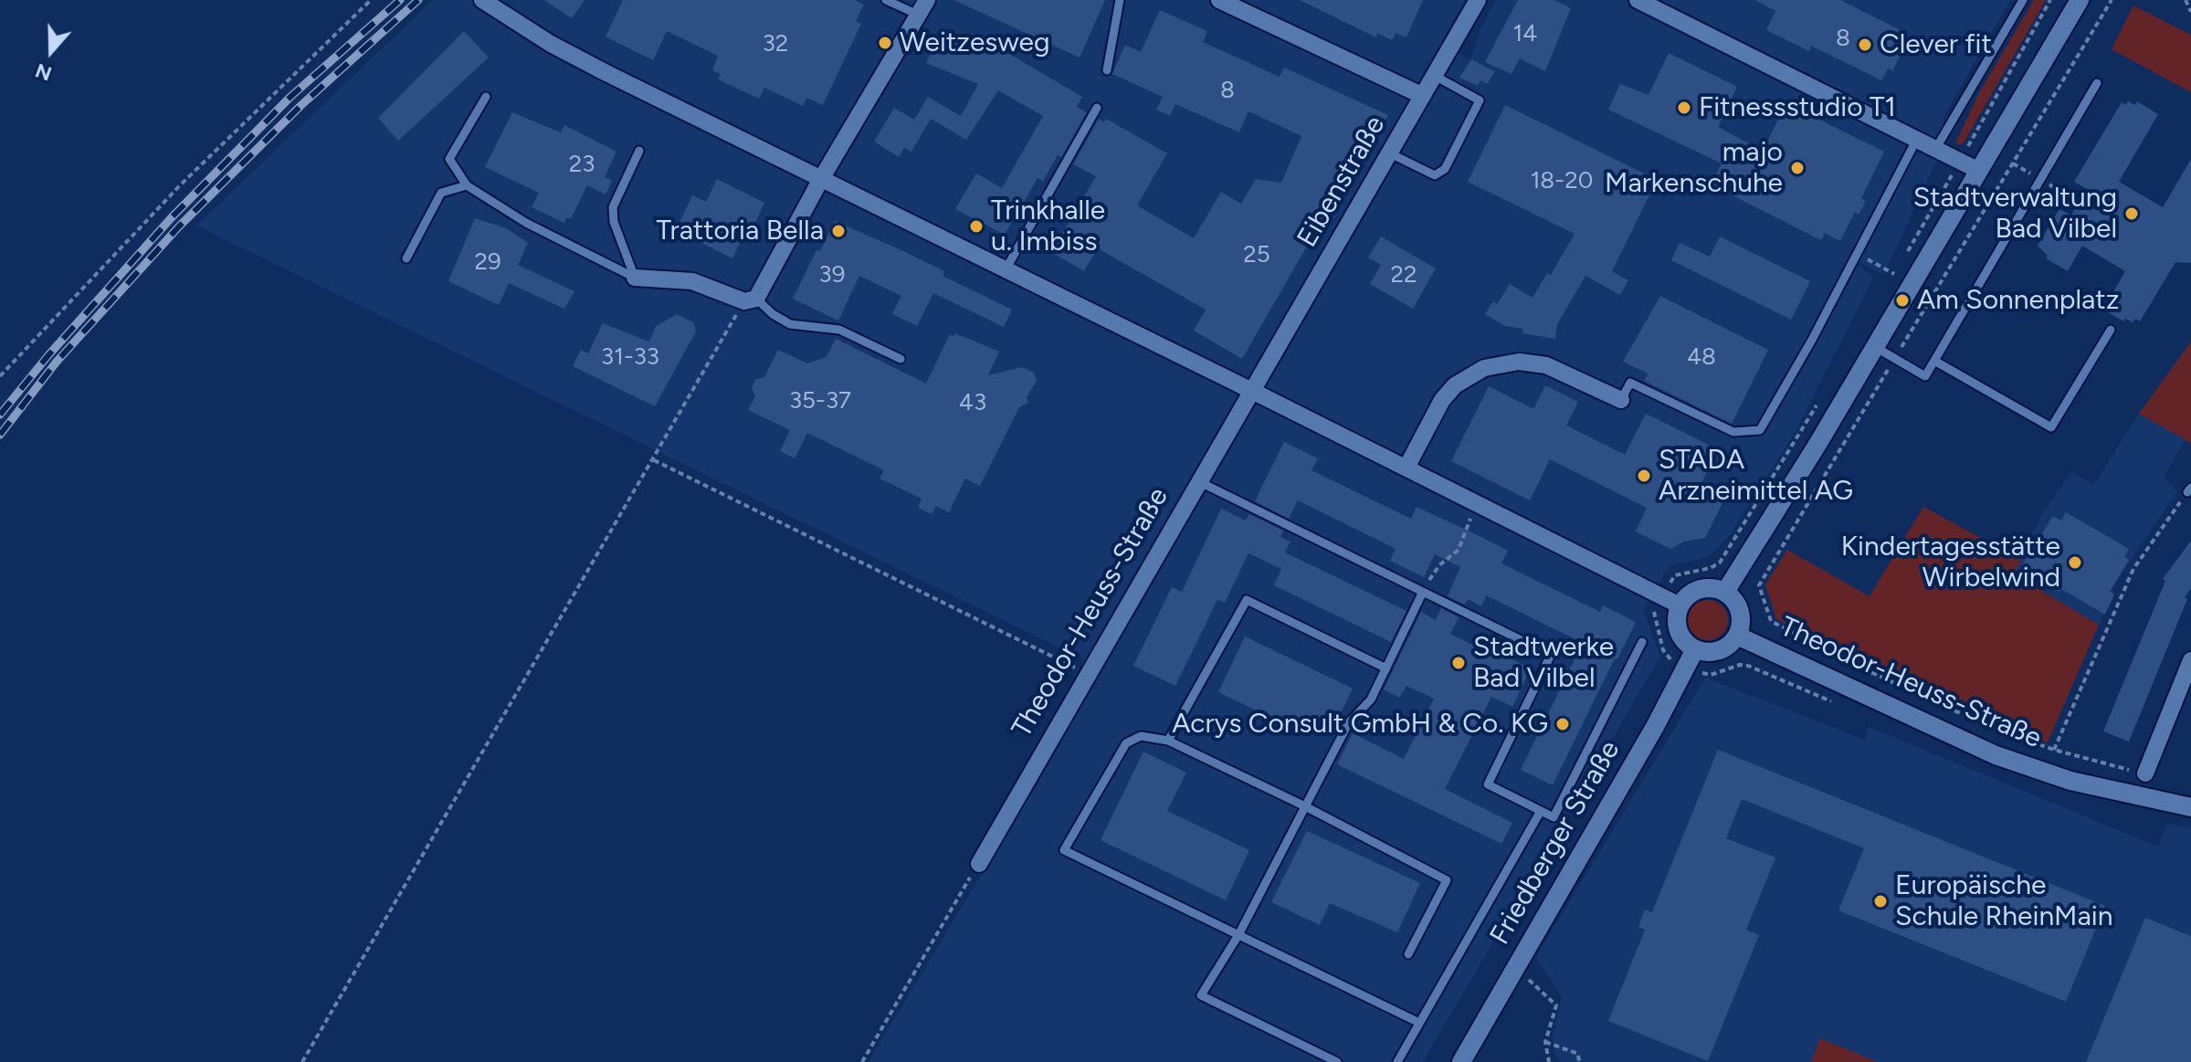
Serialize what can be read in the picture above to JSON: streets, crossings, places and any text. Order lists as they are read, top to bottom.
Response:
{
  "streets": {
    "street": ["Eibenstraße", "Theodor-Heuss-Straße", "Friedberger Straße"]
  },
  "crossings": [
    ["Eibenstraße", "Theodor-Heuss-Straße"],
    ["Theodor-Heuss-Straße", "Friedberger Straße"]
  ],
  "places": [
    "Weitzesweg",
    "Clever fit",
    "Fitnessstudio T1",
    "majo Markenschuhe",
    "Stadtverwaltung Bad Vilbel",
    "Trinkhalle u. Imbiss",
    "Trattoria Bella",
    "Am Sonnenplatz",
    "STADA Arzneimittel AG",
    "Kindertagesstätte Wirbelwind",
    "Stadtwerke Bad Vilbel",
    "Acrys Consult GmbH & Co. KG",
    "Europäische Schule RheinMain"
  ],
  "house_numbers": [
    "14",
    "8",
    "32",
    "8",
    "23",
    "18-20",
    "25",
    "29",
    "39",
    "22",
    "31-33",
    "48",
    "35-37",
    "43"
  ],
  "north": "bottom"
}
